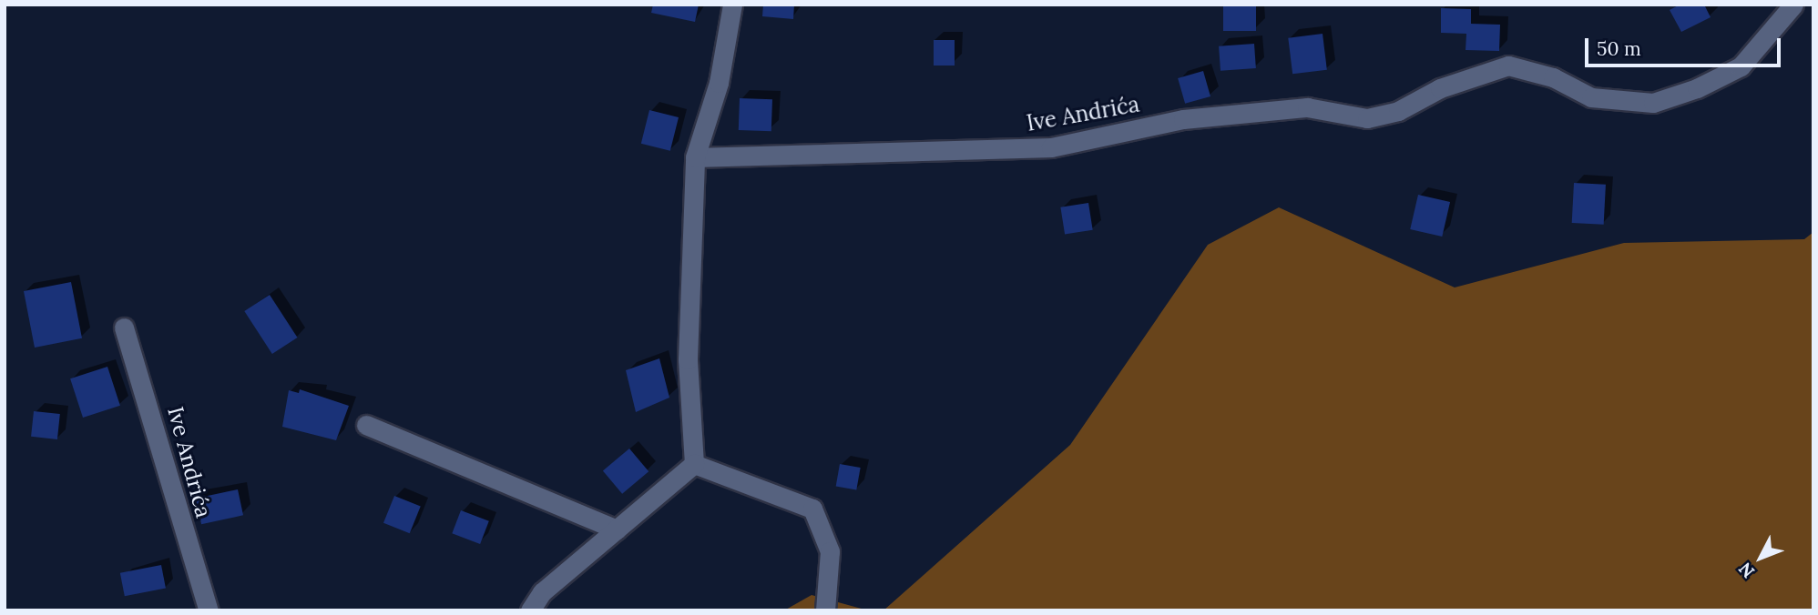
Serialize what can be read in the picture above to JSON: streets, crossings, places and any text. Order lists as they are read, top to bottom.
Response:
{
  "streets": {
    "street": ["Ive Andrića"]
  },
  "scale_bar": "50 m",
  "north": "bottom left"
}
